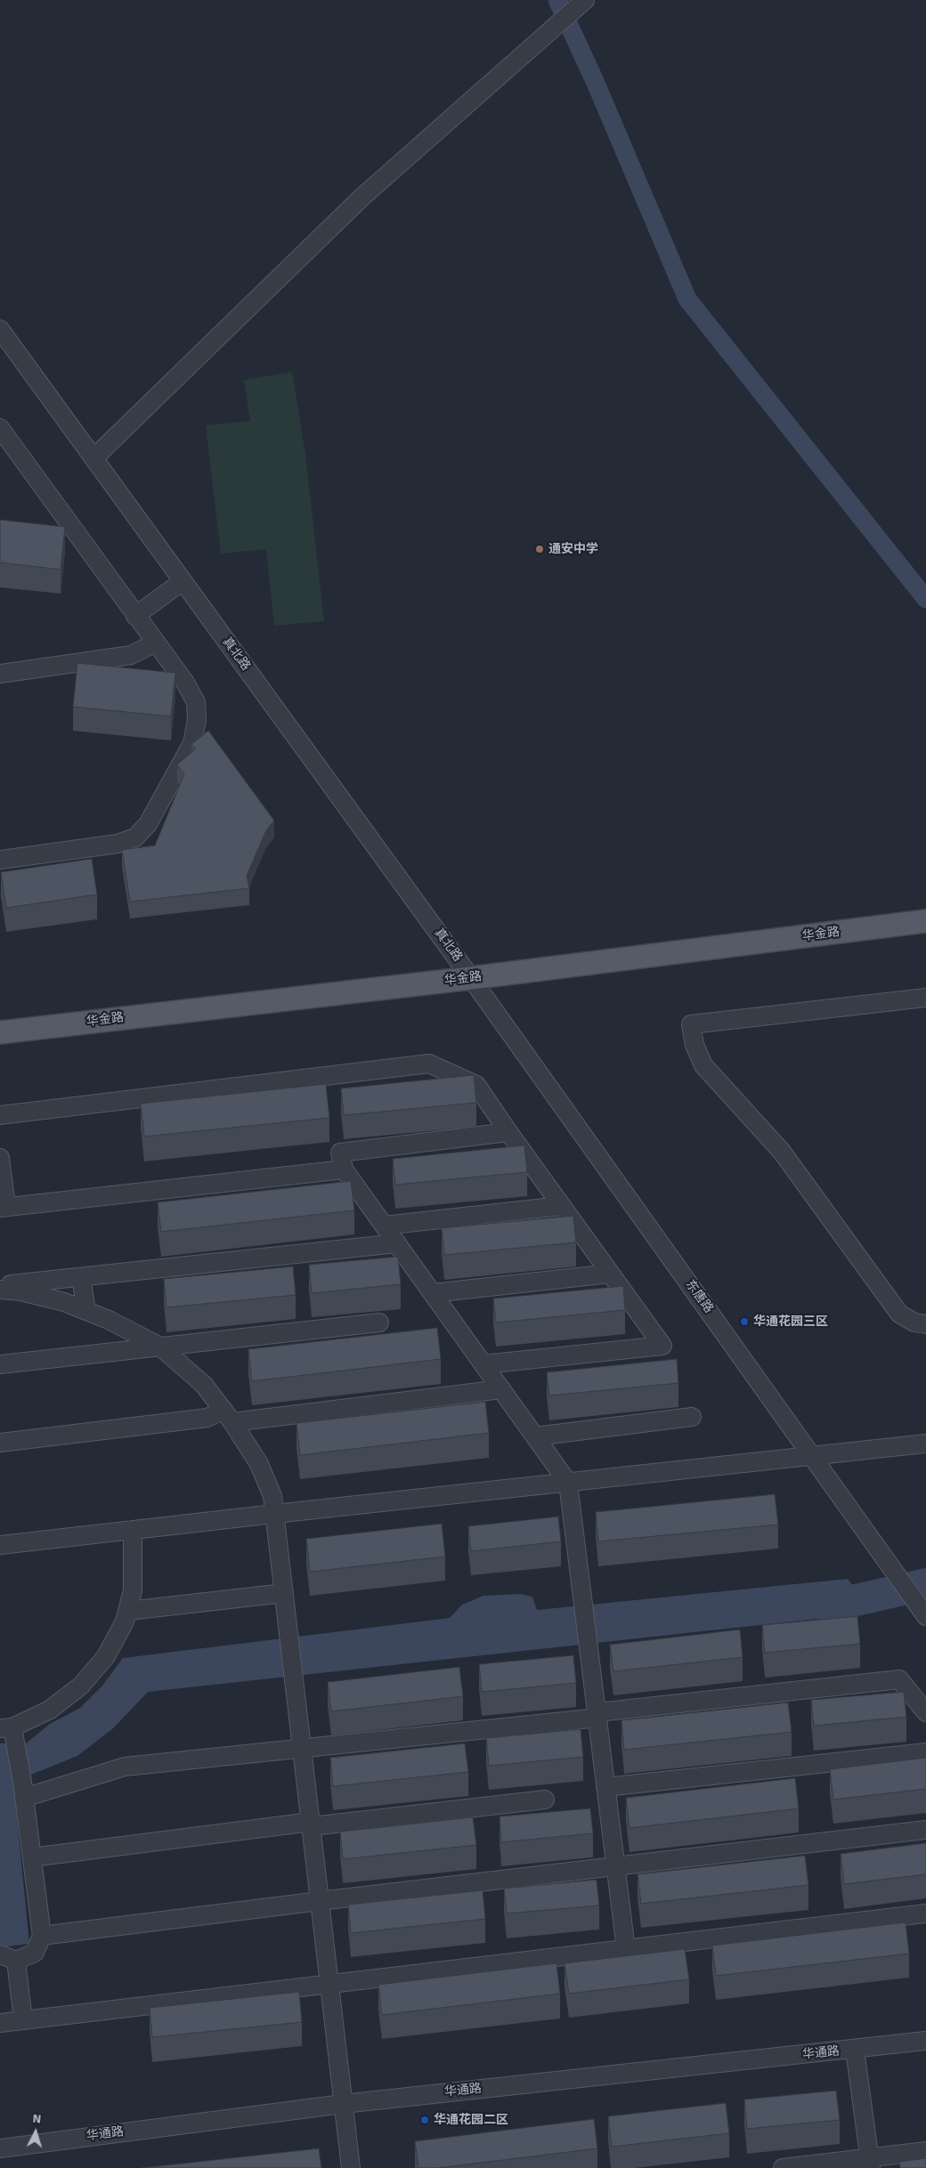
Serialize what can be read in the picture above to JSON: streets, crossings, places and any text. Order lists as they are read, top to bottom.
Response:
{
  "streets": {
    "main road": ["华金路"],
    "street": ["真北路", "东唐路", "华通路"]
  },
  "crossings": [
    ["真北路", "华金路"],
    ["真北路", "东唐路"],
    ["华金路", "东唐路"]
  ],
  "places": ["通安中学", "华通花园三区", "华通花园二区"],
  "north": "top"
}
